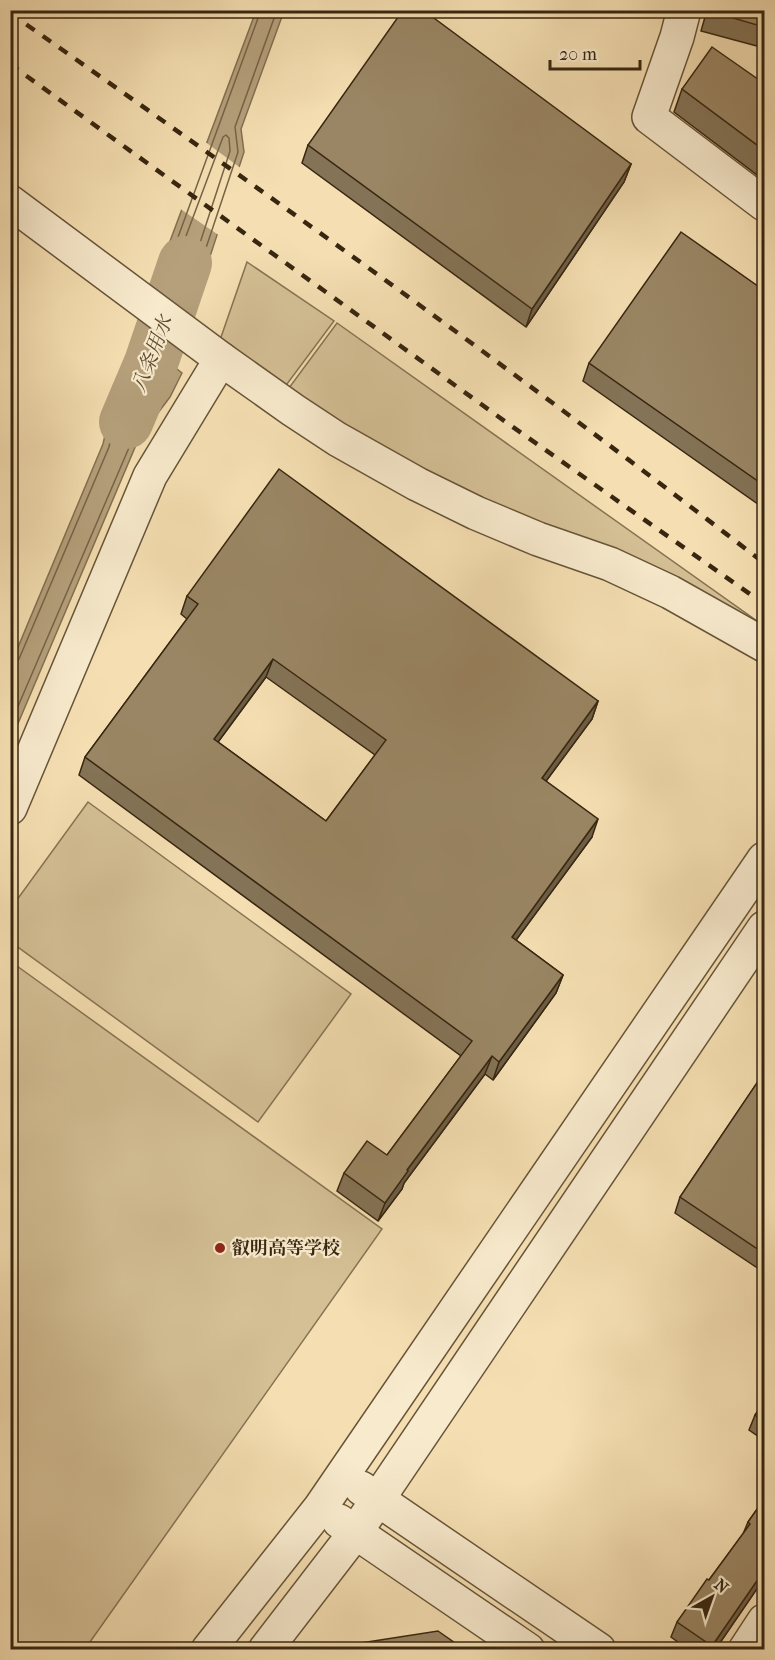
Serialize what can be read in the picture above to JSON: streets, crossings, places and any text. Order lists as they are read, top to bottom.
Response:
{
  "water": ["八条用水"],
  "places": ["叡明高等学校"],
  "scale_bar": "20 m",
  "north": "top right"
}
